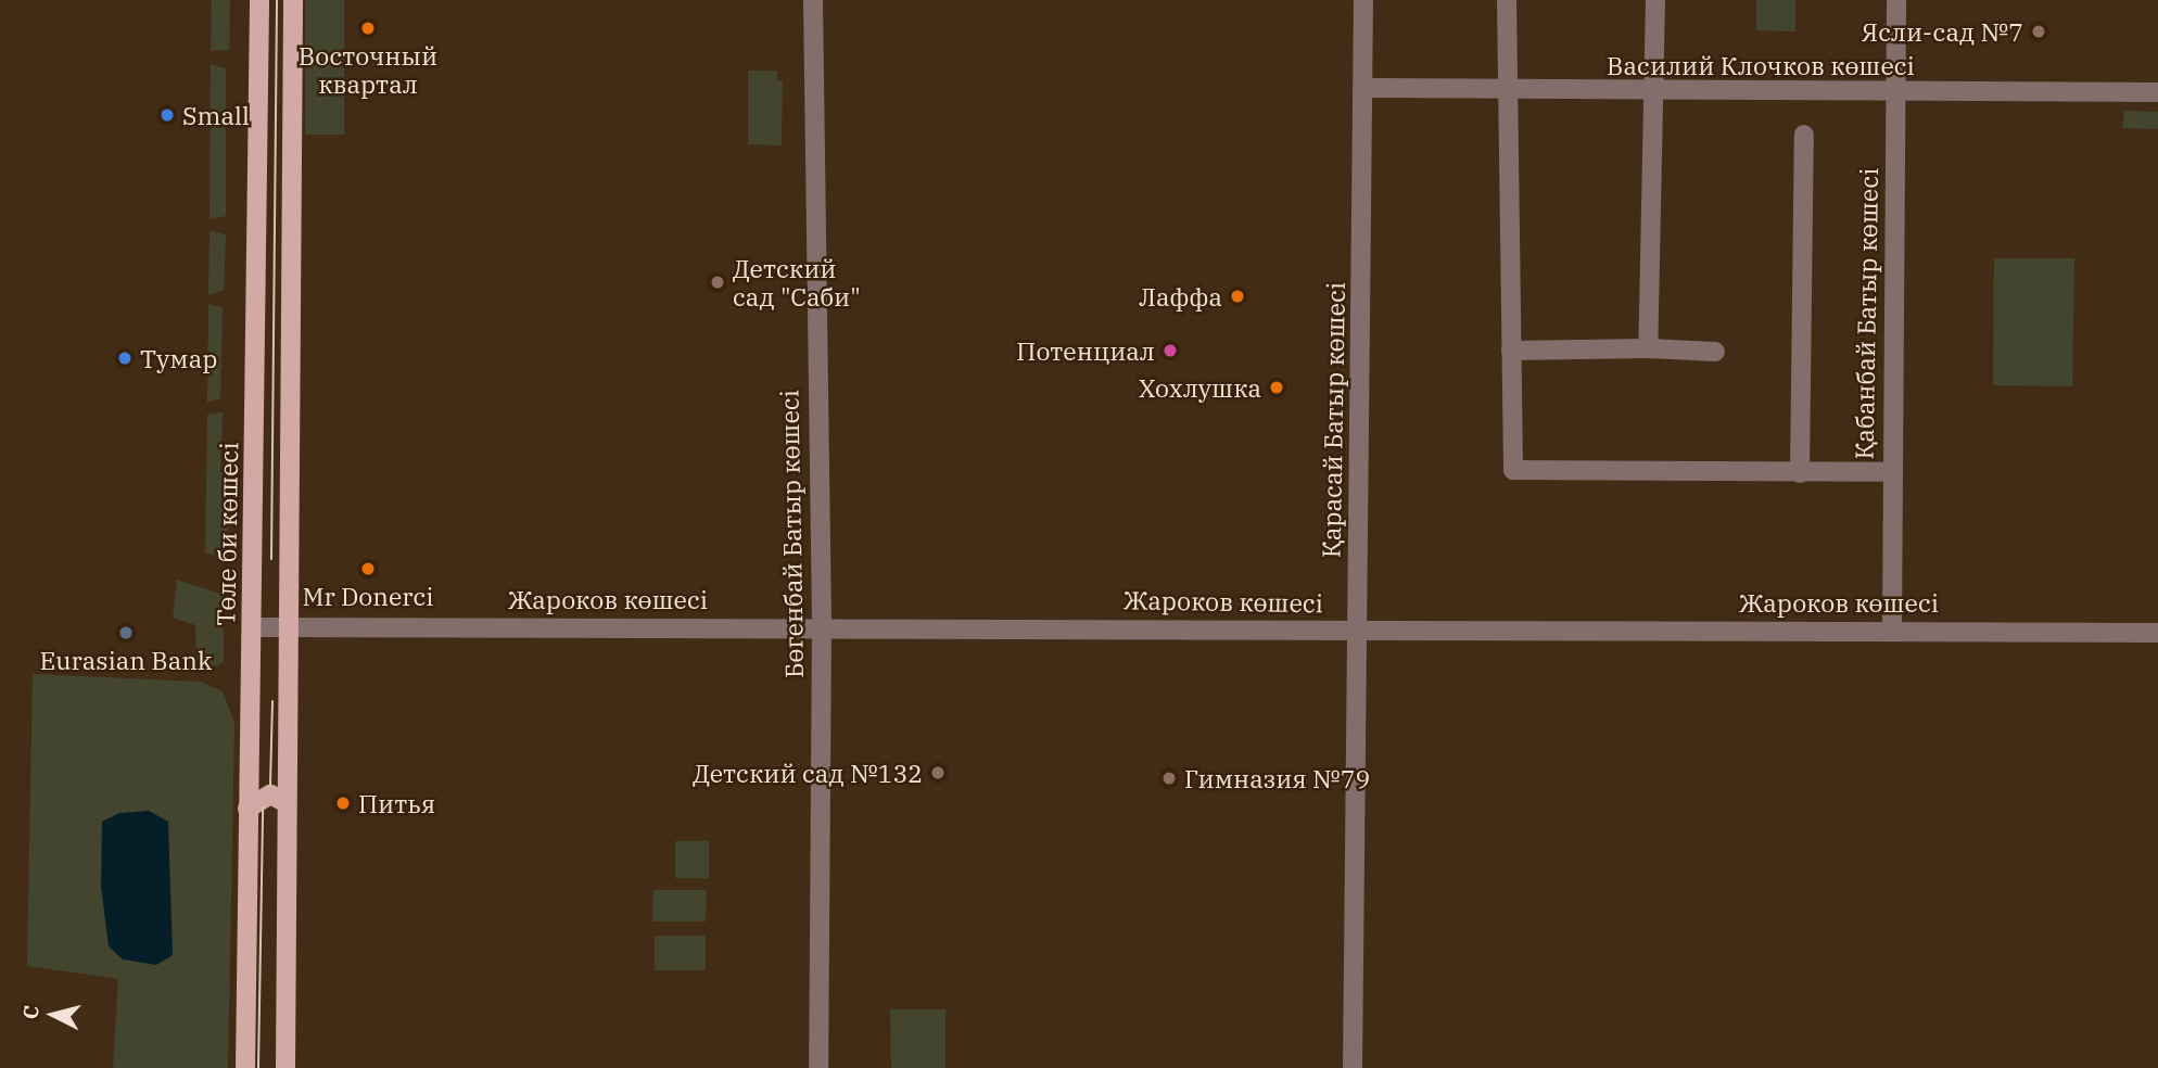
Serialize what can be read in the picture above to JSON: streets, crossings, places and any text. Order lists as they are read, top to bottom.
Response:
{
  "streets": {
    "main road": ["Төле би көшесі"],
    "street": [
      "Василий Клочков көшесі",
      "Қабанбай Батыр көшесі",
      "Қарасай Батыр көшесі",
      "Бөгенбай Батыр көшесі",
      "Жароков көшесі"
    ]
  },
  "crossings": [
    ["Василий Клочков көшесі", "Қабанбай Батыр көшесі"],
    ["Василий Клочков көшесі", "Қарасай Батыр көшесі"],
    ["Қабанбай Батыр көшесі", "Жароков көшесі"],
    ["Қарасай Батыр көшесі", "Жароков көшесі"],
    ["Төле би көшесі", "Жароков көшесі"],
    ["Бөгенбай Батыр көшесі", "Жароков көшесі"]
  ],
  "places": [
    "Восточный квартал",
    "Ясли-сад №7",
    "Small",
    "Детский сад \"Саби\"",
    "Лаффа",
    "Потенциал",
    "Тумар",
    "Хохлушка",
    "Mr Donerci",
    "Eurasian Bank",
    "Детский сад №132",
    "Гимназия №79",
    "Питья"
  ],
  "north": "left"
}
